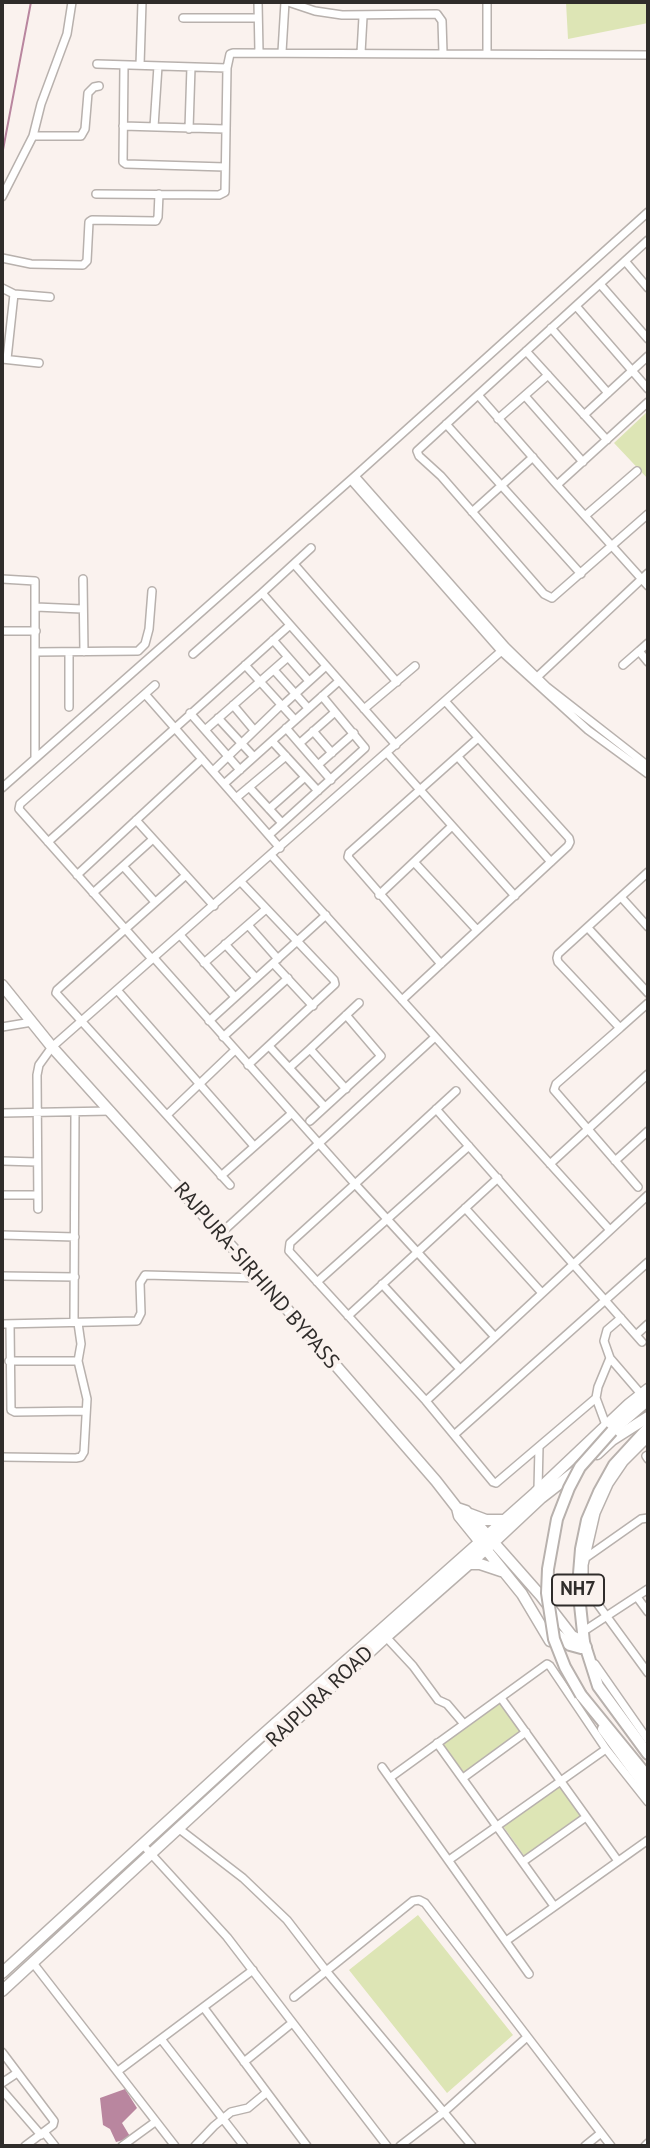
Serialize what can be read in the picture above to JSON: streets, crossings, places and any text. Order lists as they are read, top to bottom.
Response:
{
  "streets": {
    "highway": ["NH7"],
    "main road": ["RAJPURA-SIRHIND BYPASS", "RAJPURA ROAD"]
  },
  "crossings": [
    ["RAJPURA-SIRHIND BYPASS", "RAJPURA ROAD"],
    ["NH7", "RAJPURA ROAD"]
  ]
}
